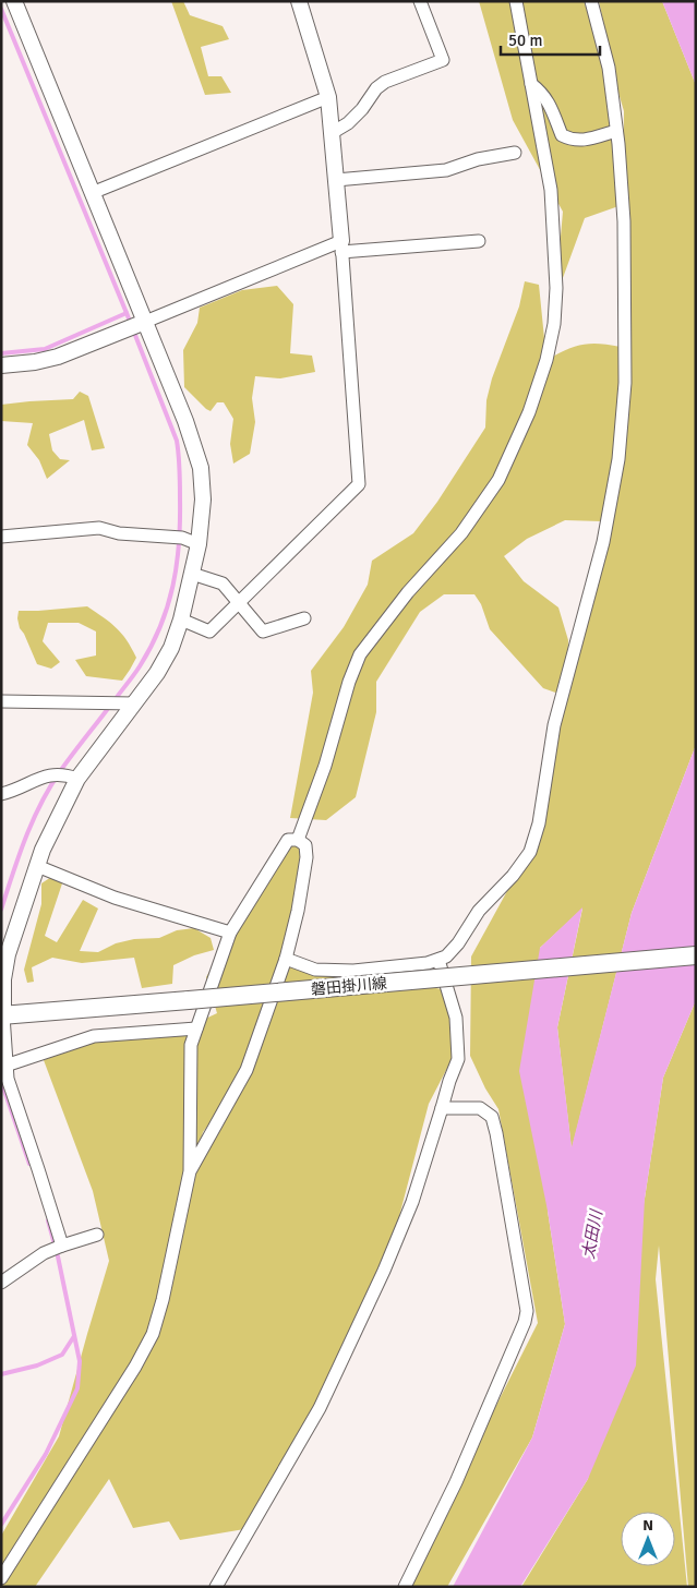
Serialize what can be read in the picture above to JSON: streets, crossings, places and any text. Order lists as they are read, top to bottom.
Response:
{
  "streets": {
    "main road": ["磐田掛川線"]
  },
  "water": ["太田川"],
  "scale_bar": "50 m",
  "north": "top"
}
